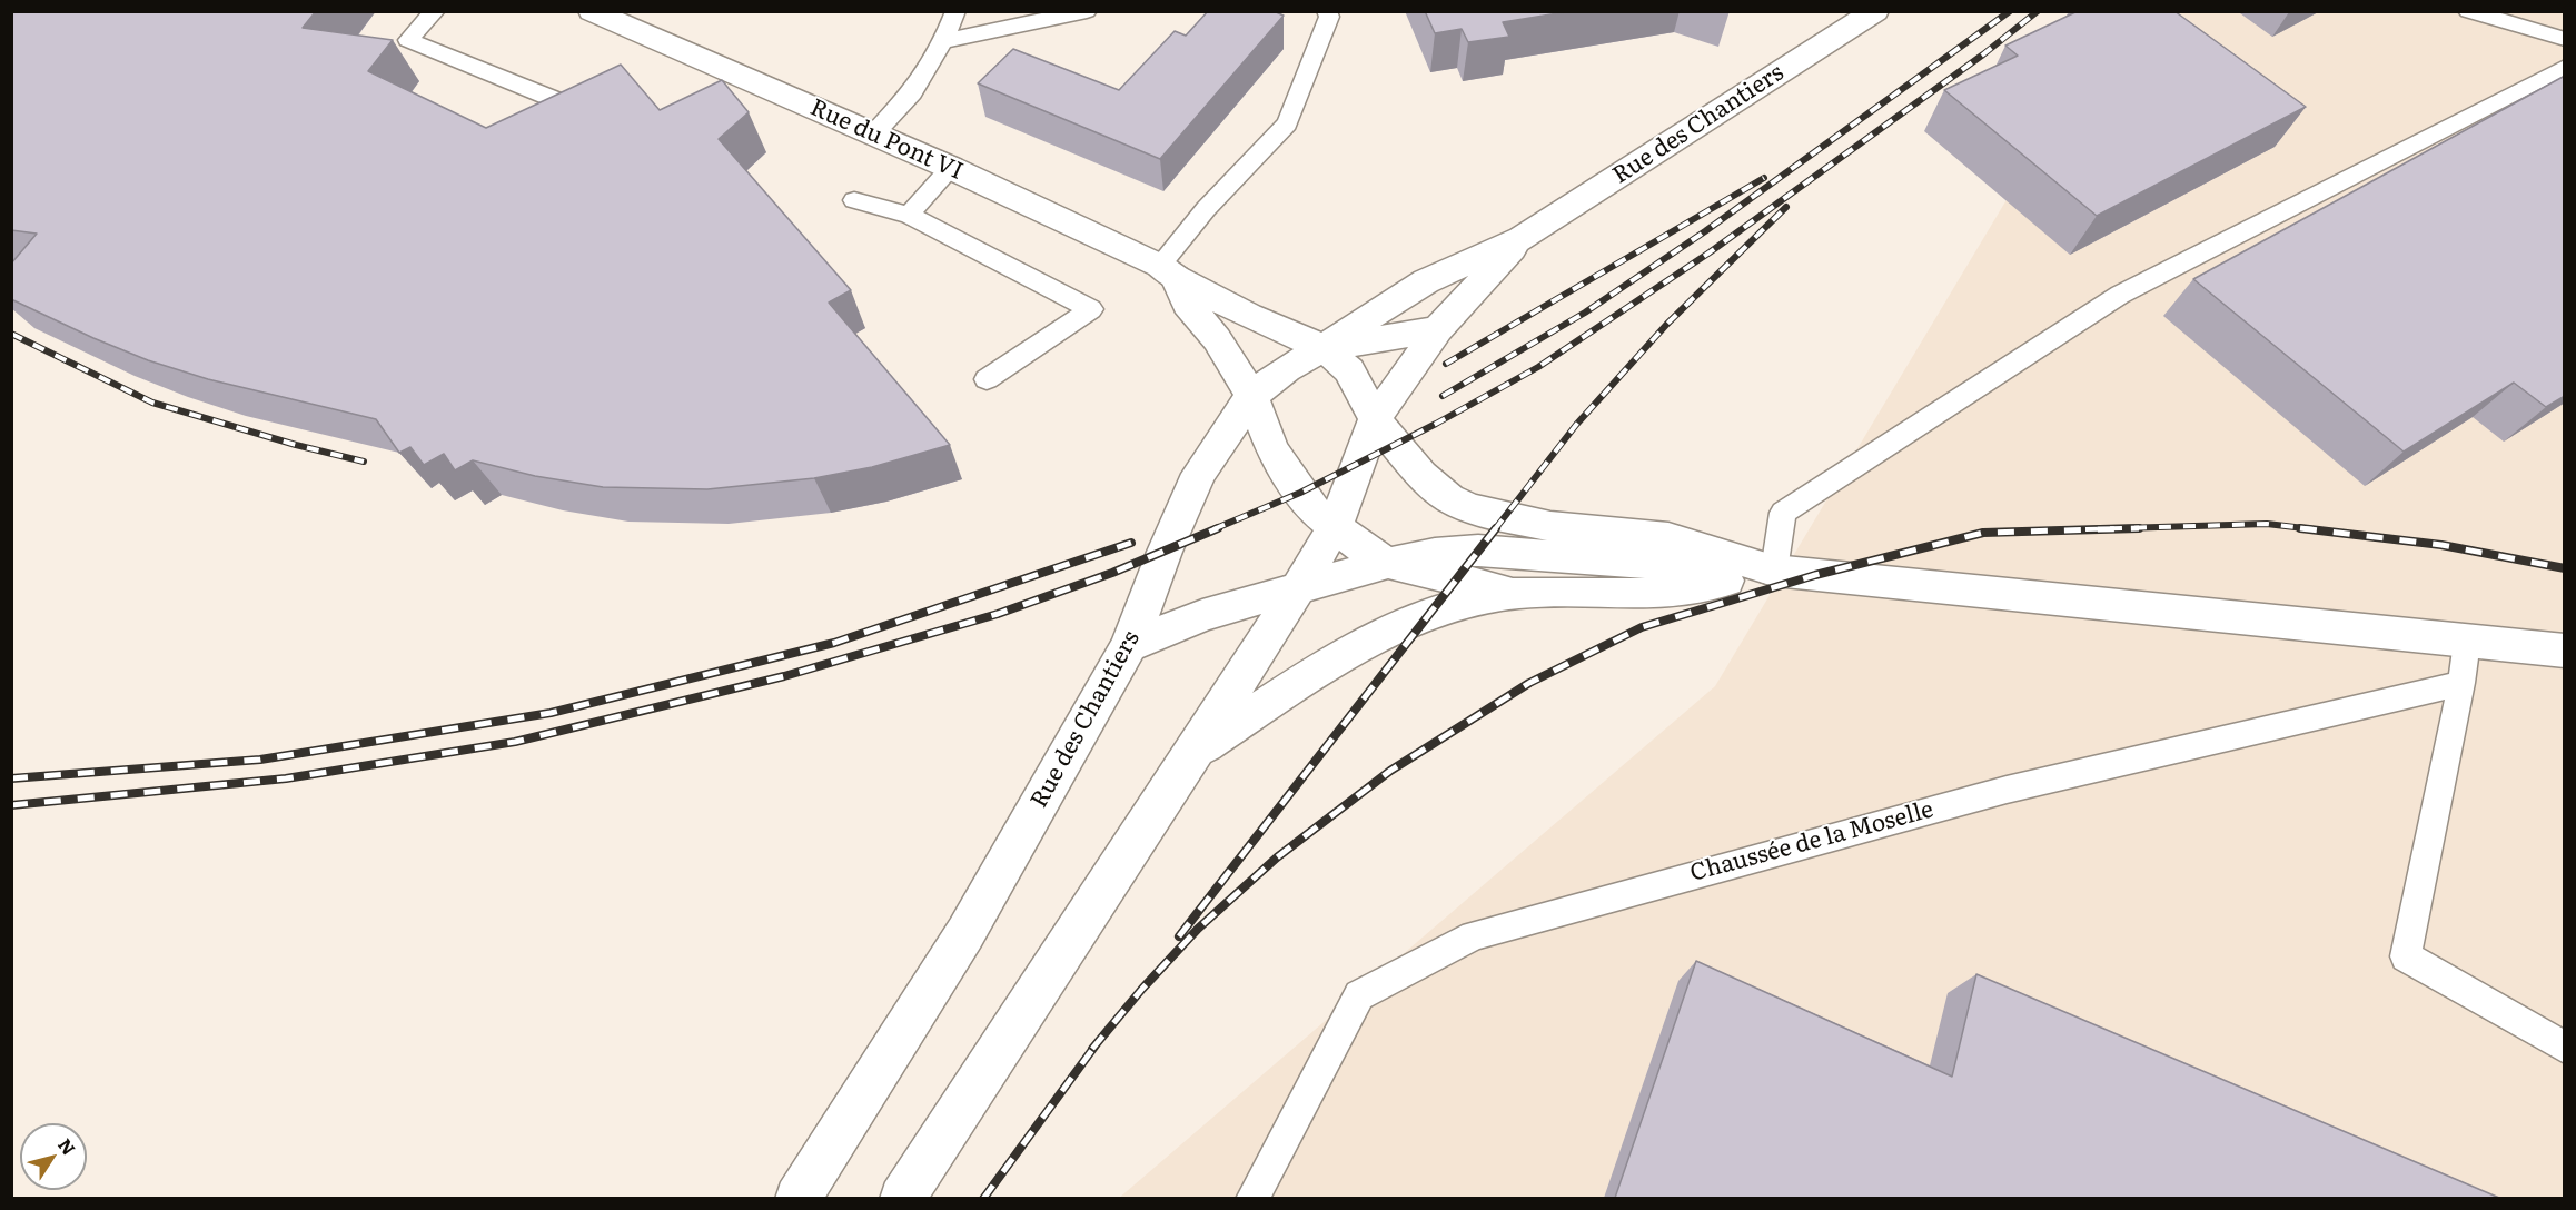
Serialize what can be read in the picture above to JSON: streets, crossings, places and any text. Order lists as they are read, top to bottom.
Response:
{
  "streets": {
    "street": ["Rue des Chantiers", "Rue du Pont VI"],
    "lane": ["Chaussée de la Moselle"]
  },
  "crossings": [
    ["Rue des Chantiers", "Rue du Pont VI"]
  ],
  "north": "top right"
}
